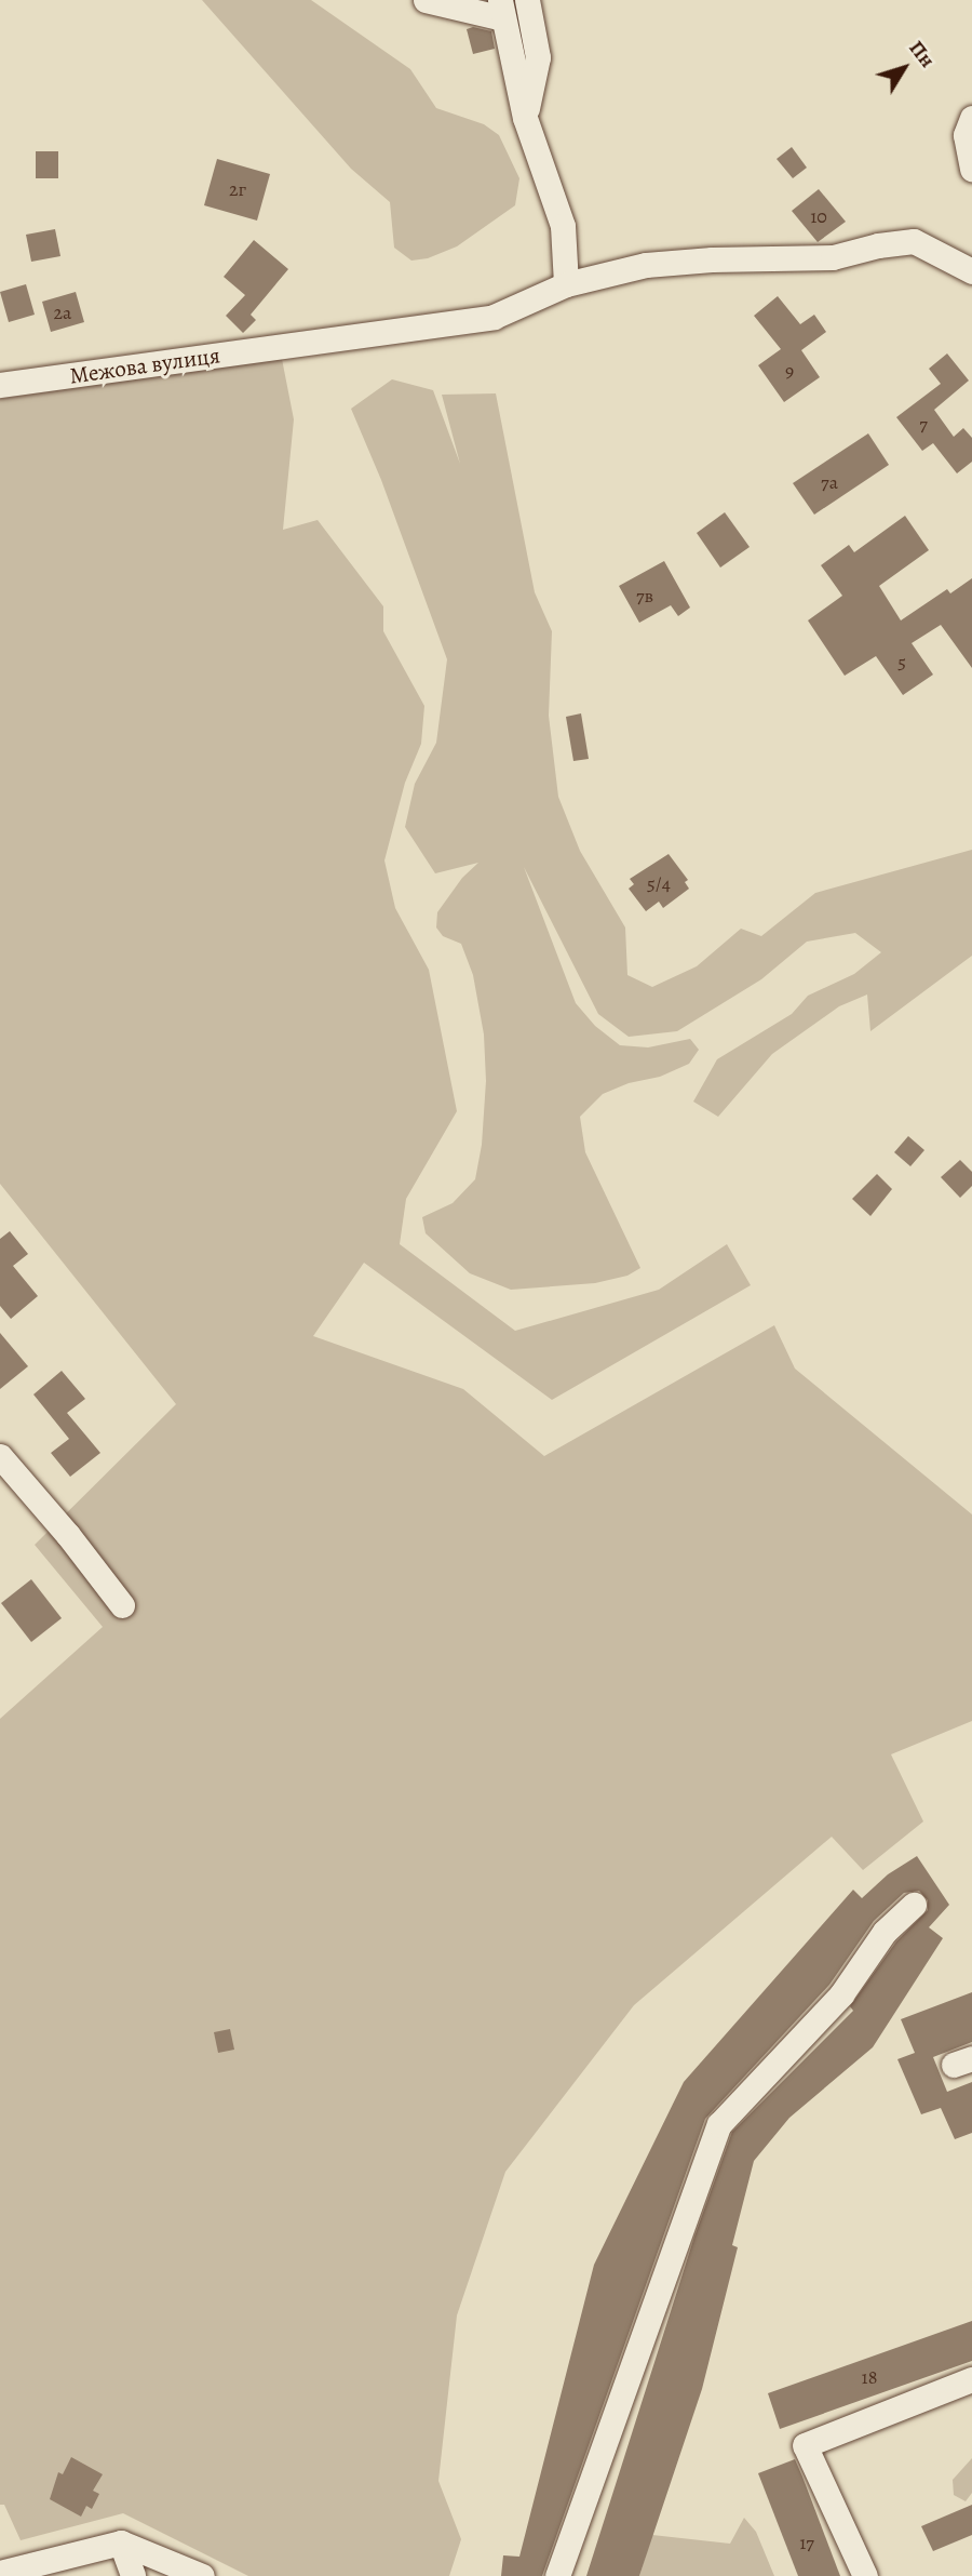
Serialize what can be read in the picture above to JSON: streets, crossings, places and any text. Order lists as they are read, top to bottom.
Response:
{
  "streets": {
    "street": ["Межова вулиця"]
  },
  "house_numbers": [
    "2г",
    "10",
    "2а",
    "9",
    "7",
    "7а",
    "7в",
    "5",
    "5/4",
    "18",
    "17"
  ],
  "north": "top right"
}
